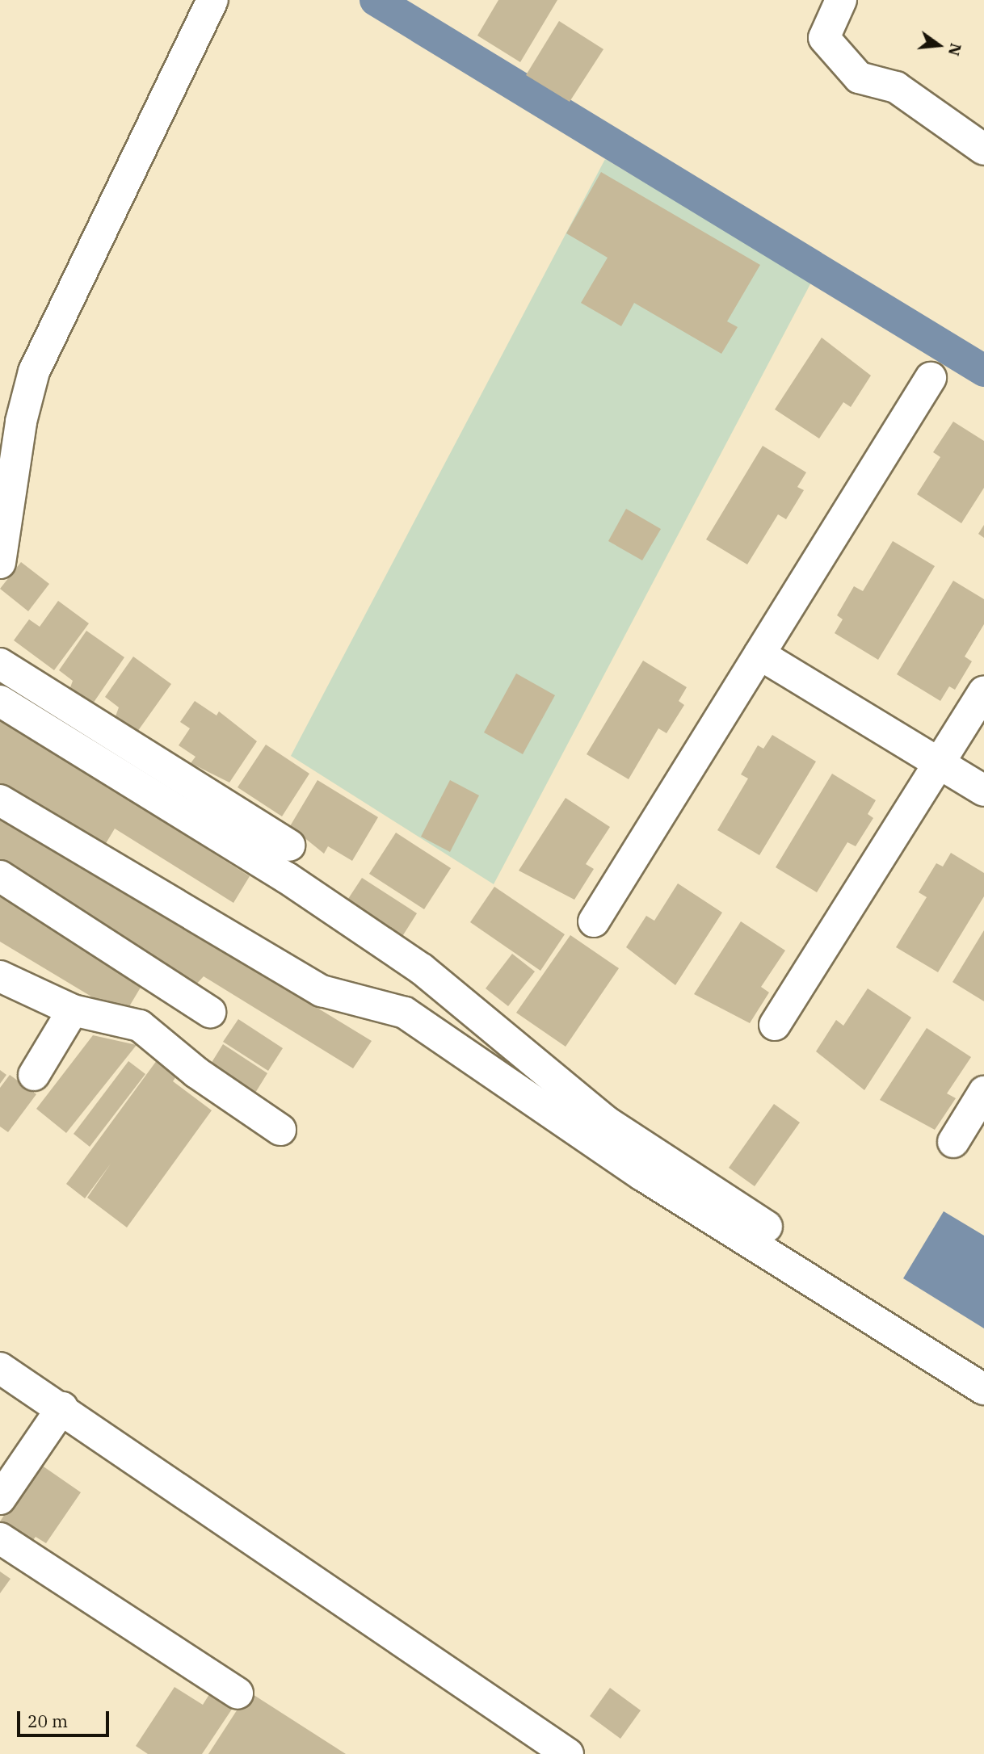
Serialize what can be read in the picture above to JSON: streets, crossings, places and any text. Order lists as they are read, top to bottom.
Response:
{
  "scale_bar": "20 m",
  "north": "right"
}
